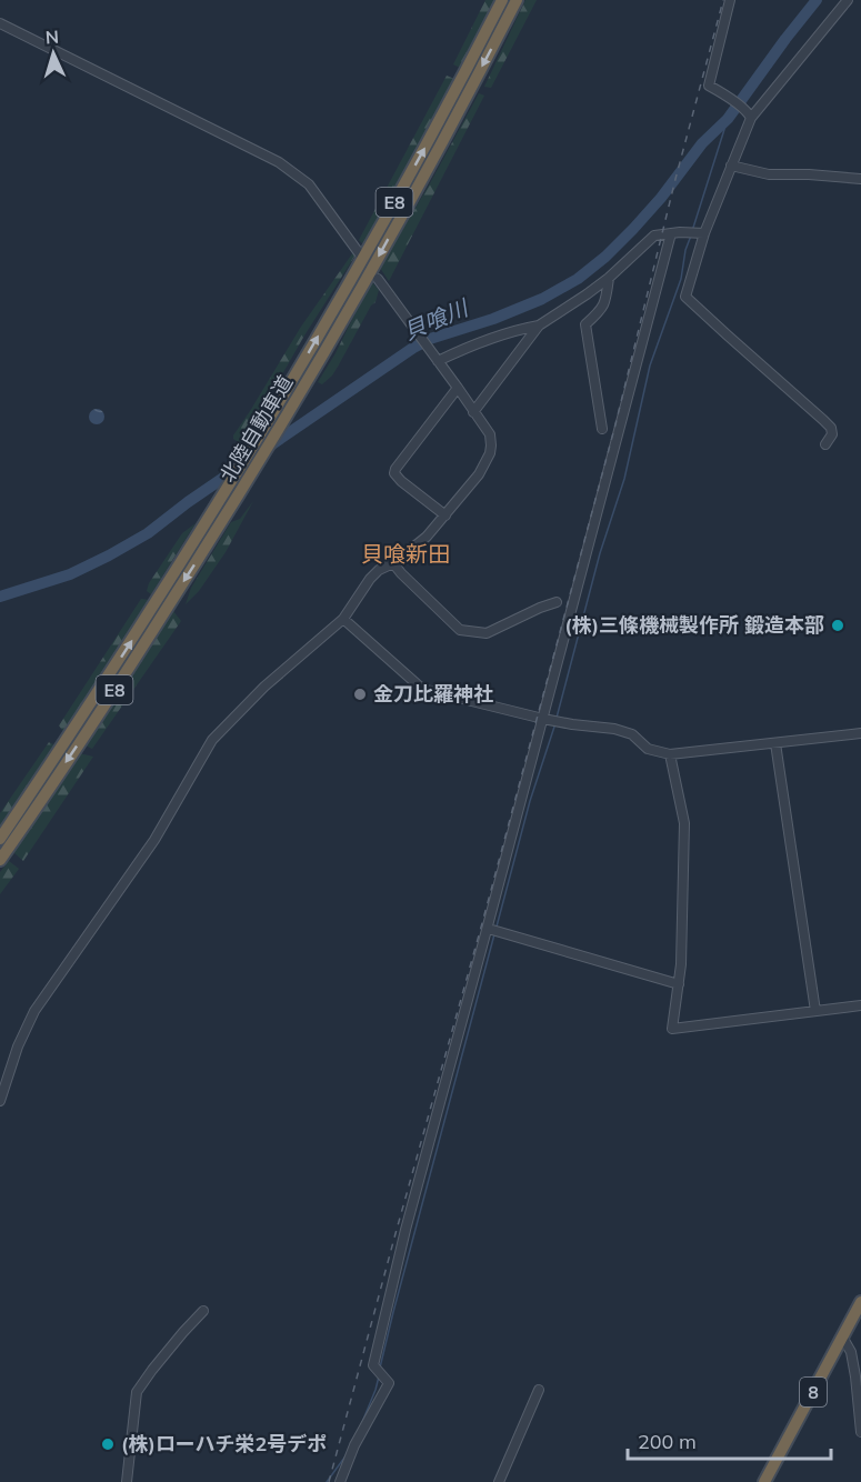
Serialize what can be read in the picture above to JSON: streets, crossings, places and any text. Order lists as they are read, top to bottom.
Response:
{
  "streets": {
    "highway": ["E8", "北陸自動車道", "8"]
  },
  "districts": ["貝喰新田"],
  "water": ["貝喰川"],
  "places": ["(株)三條機械製作所 鍛造本部", "金刀比羅神社", "(株)ローハチ栄2号デポ"],
  "scale_bar": "200 m",
  "north": "top"
}
